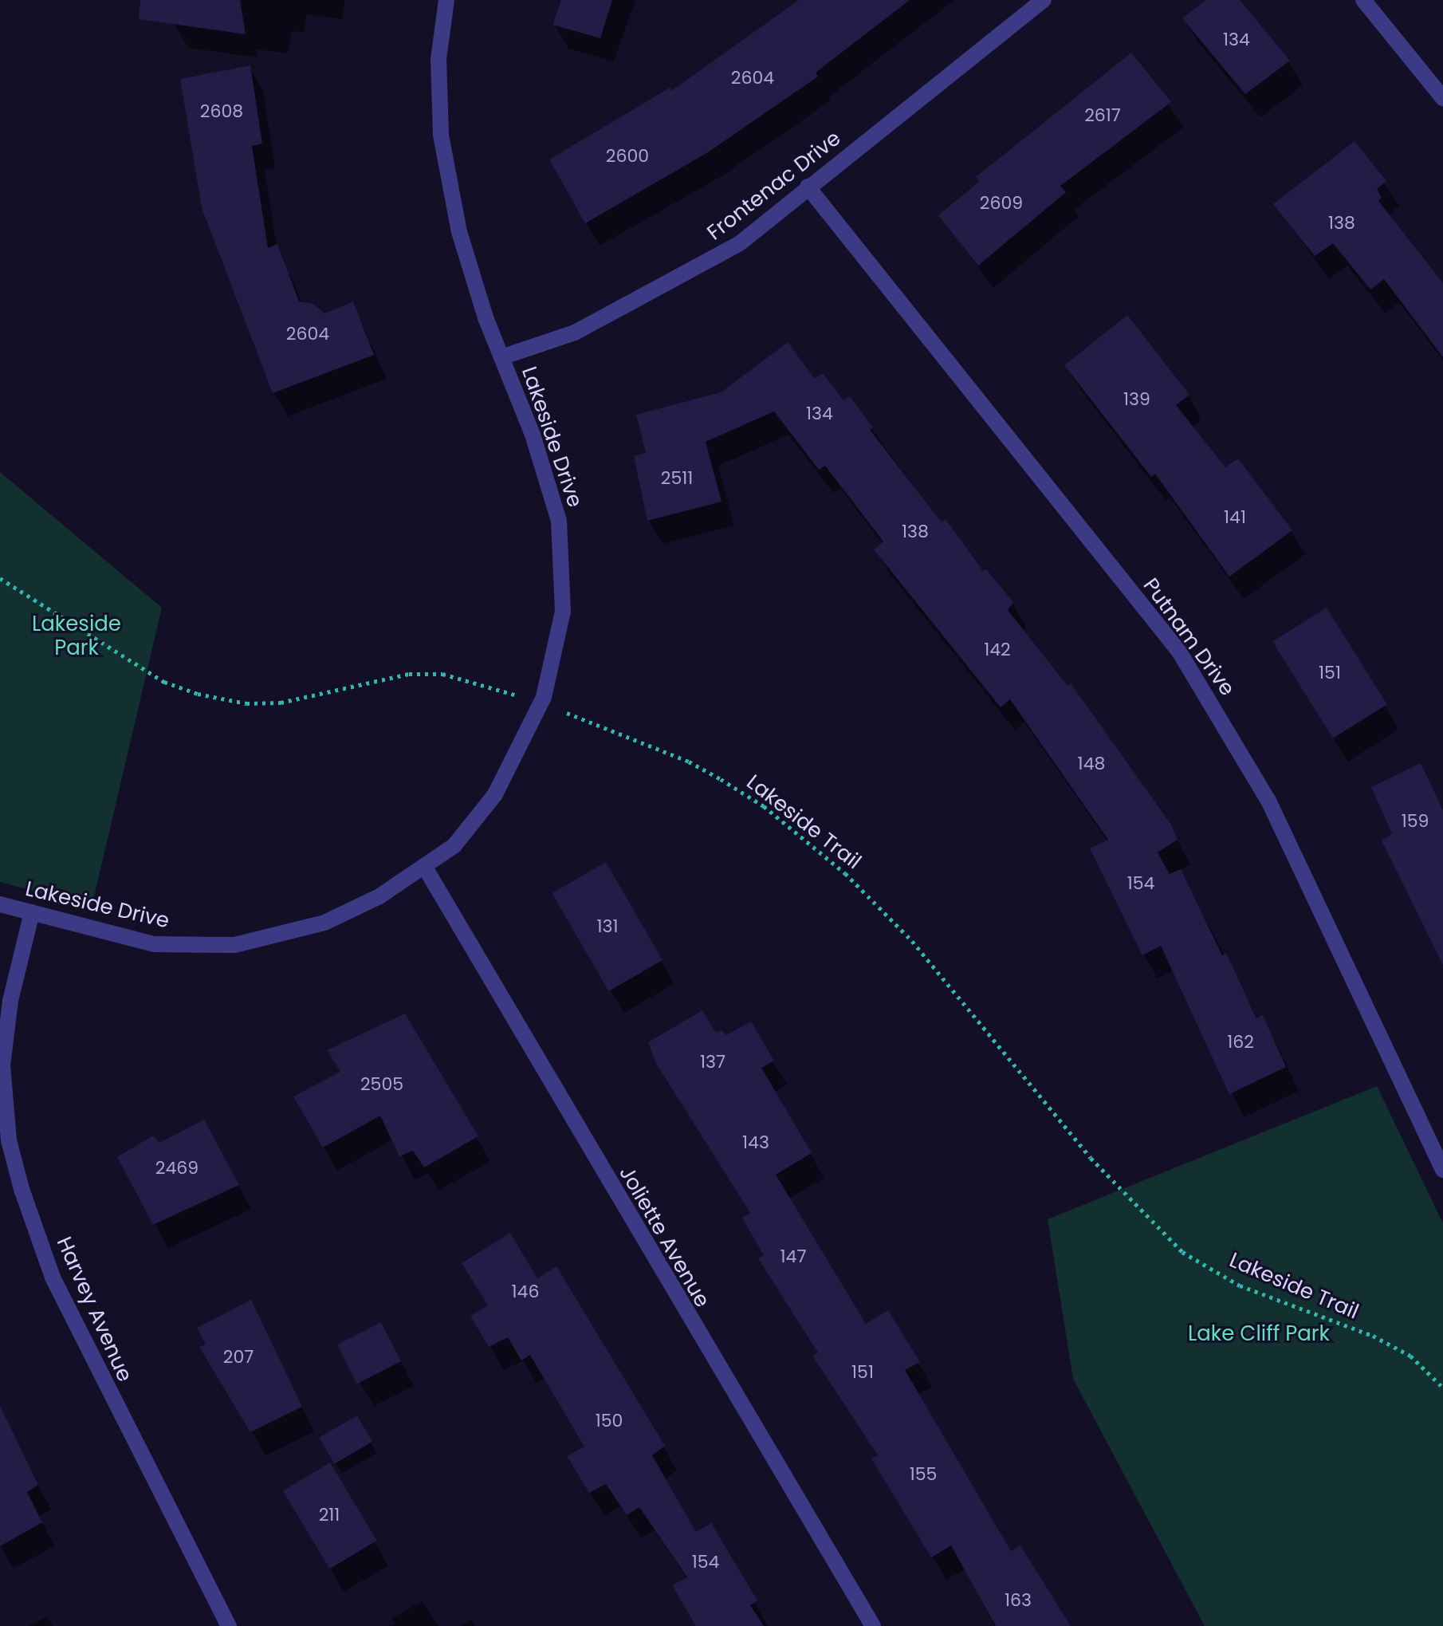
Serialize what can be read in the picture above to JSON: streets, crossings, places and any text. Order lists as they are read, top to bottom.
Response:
{
  "streets": {
    "street": [
      "Frontenac Drive",
      "Lakeside Drive",
      "Putnam Drive",
      "Joliette Avenue",
      "Harvey Avenue"
    ],
    "path": ["Lakeside Trail"]
  },
  "crossings": [
    ["Frontenac Drive", "Lakeside Drive"],
    ["Frontenac Drive", "Putnam Drive"],
    ["Lakeside Drive", "Lakeside Trail"],
    ["Lakeside Drive", "Joliette Avenue"],
    ["Lakeside Drive", "Harvey Avenue"]
  ],
  "parks": ["Lakeside Park", "Lake Cliff Park"],
  "house_numbers": [
    "134",
    "2604",
    "2608",
    "2617",
    "2600",
    "2609",
    "138",
    "2604",
    "139",
    "134",
    "2511",
    "141",
    "138",
    "142",
    "151",
    "148",
    "159",
    "154",
    "131",
    "162",
    "137",
    "2505",
    "143",
    "2469",
    "147",
    "146",
    "207",
    "151",
    "150",
    "155",
    "211",
    "154",
    "163"
  ]
}
